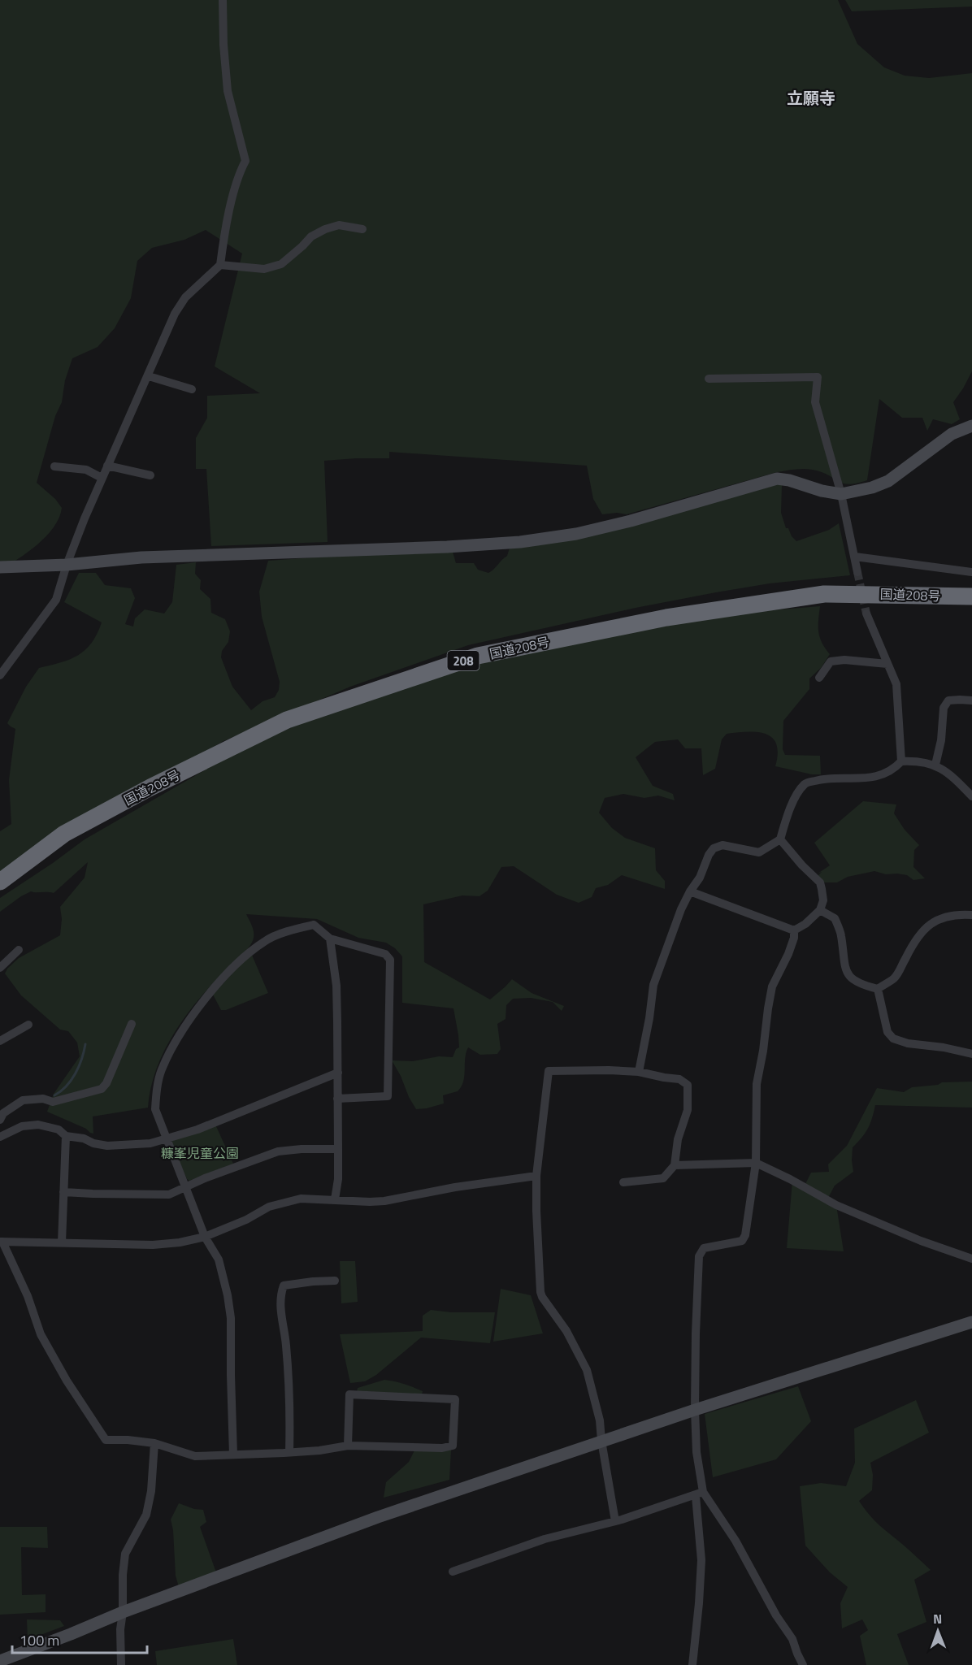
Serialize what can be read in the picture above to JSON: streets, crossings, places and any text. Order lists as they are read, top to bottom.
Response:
{
  "streets": {
    "highway": ["国道208号", "208"]
  },
  "districts": ["立願寺"],
  "parks": ["糠峯児童公園"],
  "scale_bar": "100 m",
  "north": "top"
}
